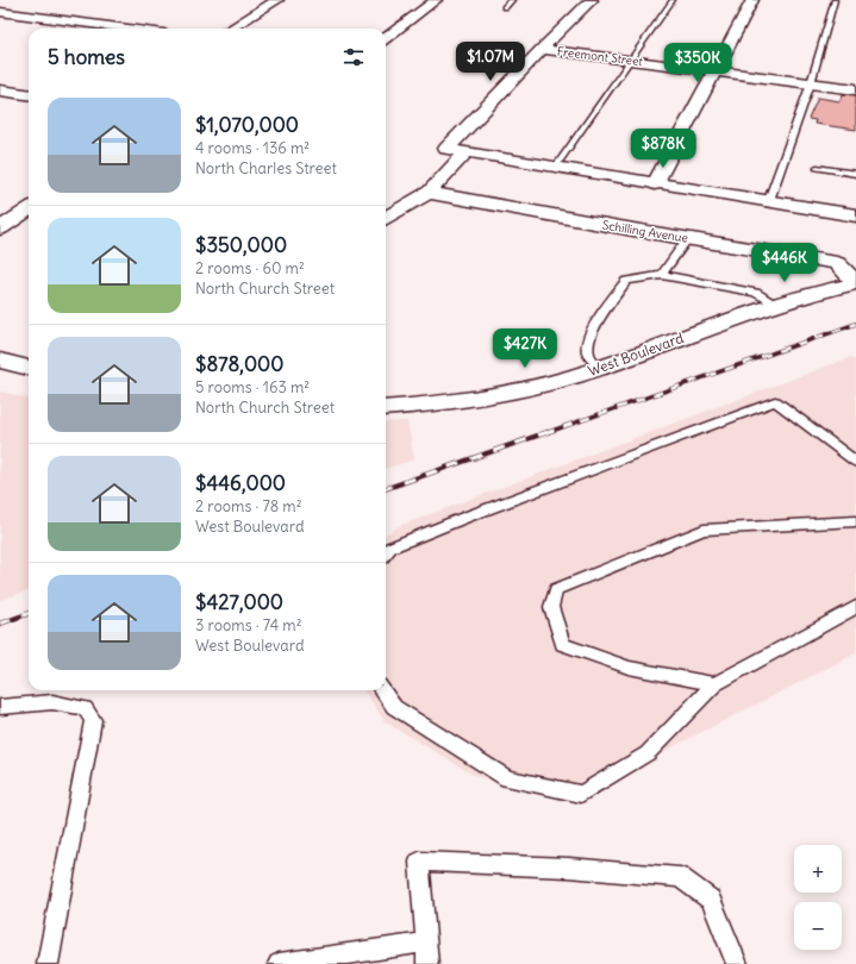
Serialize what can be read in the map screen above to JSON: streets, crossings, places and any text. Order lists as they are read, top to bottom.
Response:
{
  "streets": {
    "street": ["Freemont Street", "Schilling Avenue", "West Boulevard"]
  },
  "crossings": [
    ["Schilling Avenue", "West Boulevard"]
  ],
  "page": {
    "heading": "5 homes",
    "price": [
      "$1.07M",
      "$350K",
      "$878K",
      "$446K",
      "$427K"
    ],
    "list": [
      {
        "name": "$1,070,000",
        "note": "4 rooms · 136 m² · North Charles Street"
      },
      {
        "name": "$350,000",
        "note": "2 rooms · 60 m² · North Church Street"
      },
      {
        "name": "$878,000",
        "note": "5 rooms · 163 m² · North Church Street"
      },
      {
        "name": "$446,000",
        "note": "2 rooms · 78 m² · West Boulevard"
      },
      {
        "name": "$427,000",
        "note": "3 rooms · 74 m² · West Boulevard"
      }
    ],
    "map_buttons": ["+", "−"]
  }
}
